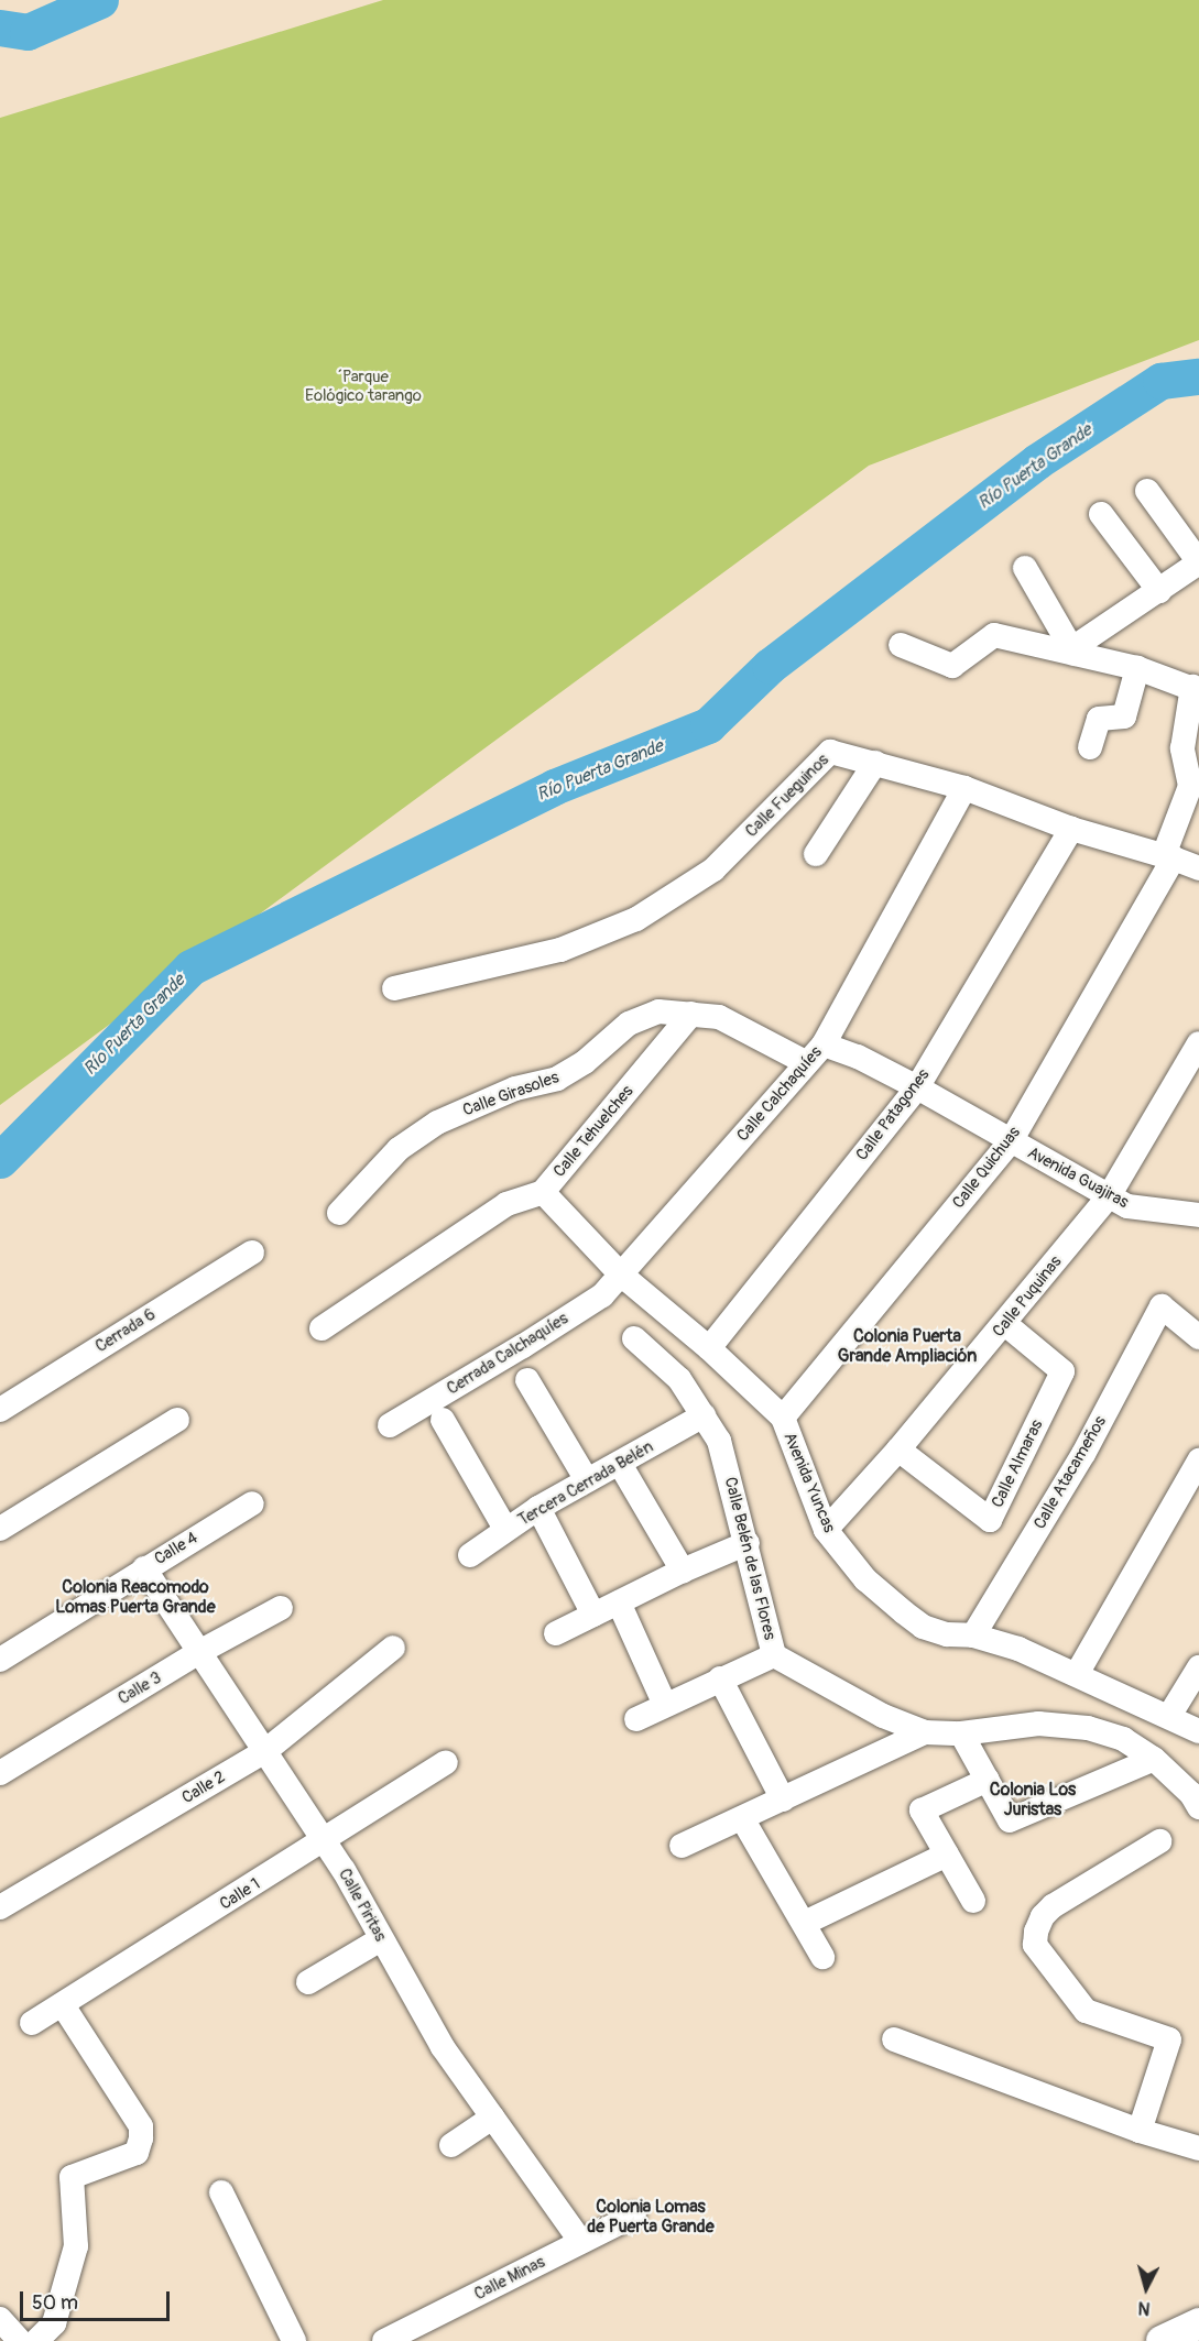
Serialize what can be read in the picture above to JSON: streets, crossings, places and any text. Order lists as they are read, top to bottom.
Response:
{
  "streets": {
    "street": [
      "Calle Fueguinos",
      "Calle Girasoles",
      "Calle Calchaquíes",
      "Calle Patagones",
      "Calle Tehuelches",
      "Calle Quichuas",
      "Avenida Guajiras",
      "Calle Puquinas",
      "Cerrada 6",
      "Cerrada Calchaquíes",
      "Calle Almaras",
      "Calle Atacameños",
      "Avenida Yuncas",
      "Tercera Cerrada Belén",
      "Calle 4",
      "Calle Belén de las Flores",
      "Calle 3",
      "Calle 2",
      "Calle 1",
      "Calle Piritas",
      "Calle Minas"
    ]
  },
  "crossings": [
    ["Calle Fueguinos", "Calle Calchaquíes"],
    ["Calle Fueguinos", "Calle Patagones"],
    ["Calle Fueguinos", "Calle Quichuas"],
    ["Calle Girasoles", "Calle Calchaquíes"],
    ["Calle Girasoles", "Calle Tehuelches"],
    ["Calle Girasoles", "Avenida Guajiras"],
    ["Calle Calchaquíes", "Calle Tehuelches"],
    ["Calle Calchaquíes", "Avenida Guajiras"],
    ["Calle Calchaquíes", "Cerrada Calchaquíes"],
    ["Calle Calchaquíes", "Avenida Yuncas"],
    ["Calle Patagones", "Avenida Guajiras"],
    ["Calle Patagones", "Avenida Yuncas"],
    ["Calle Tehuelches", "Cerrada Calchaquíes"],
    ["Calle Tehuelches", "Avenida Yuncas"],
    ["Calle Quichuas", "Avenida Guajiras"],
    ["Calle Quichuas", "Avenida Yuncas"],
    ["Avenida Guajiras", "Calle Puquinas"],
    ["Calle Puquinas", "Calle Almaras"],
    ["Calle Puquinas", "Avenida Yuncas"],
    ["Cerrada Calchaquíes", "Avenida Yuncas"],
    ["Calle Atacameños", "Avenida Yuncas"],
    ["Tercera Cerrada Belén", "Calle Belén de las Flores"],
    ["Calle 4", "Calle Piritas"],
    ["Calle 3", "Calle Piritas"],
    ["Calle 2", "Calle Piritas"],
    ["Calle 1", "Calle Piritas"],
    ["Calle Piritas", "Calle Minas"]
  ],
  "districts": [
    "Colonia Puerta Grande Ampliación",
    "Colonia Reacomodo Lomas Puerta Grande",
    "Colonia Los Juristas",
    "Colonia Lomas de Puerta Grande"
  ],
  "water": ["Río Puerta Grande"],
  "parks": ["´Parque Eológico tarango"],
  "scale_bar": "50 m",
  "north": "bottom"
}
